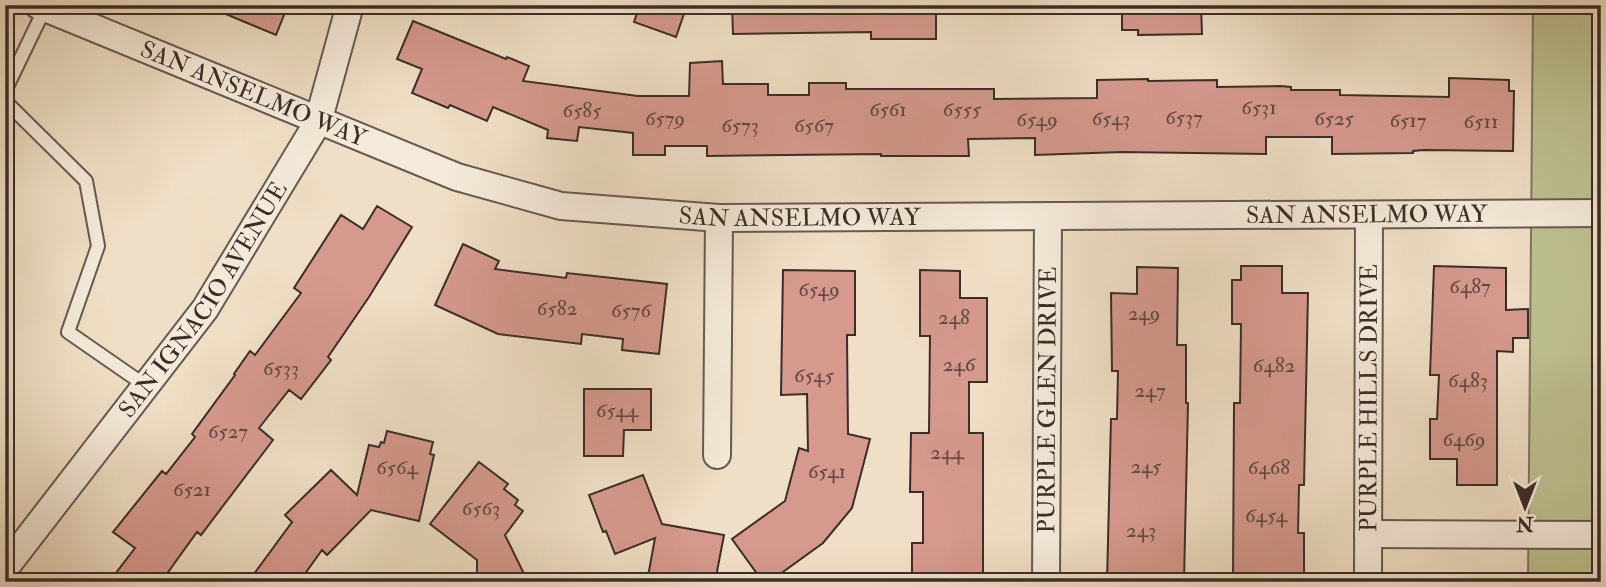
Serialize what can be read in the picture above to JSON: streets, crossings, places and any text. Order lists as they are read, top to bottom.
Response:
{
  "streets": {
    "street": [
      "SAN ANSELMO WAY",
      "SAN IGNACIO AVENUE",
      "PURPLE HILLS DRIVE",
      "PURPLE GLEN DRIVE"
    ]
  },
  "crossings": [
    ["SAN ANSELMO WAY", "SAN IGNACIO AVENUE"],
    ["SAN ANSELMO WAY", "PURPLE HILLS DRIVE"],
    ["SAN ANSELMO WAY", "PURPLE GLEN DRIVE"]
  ],
  "house_numbers": [
    "6531",
    "6561",
    "6555",
    "6585",
    "6537",
    "6579",
    "6543",
    "6525",
    "6549",
    "6517",
    "6511",
    "6573",
    "6567",
    "6487",
    "6549",
    "6582",
    "6576",
    "249",
    "248",
    "246",
    "6482",
    "6533",
    "6545",
    "6483",
    "247",
    "6544",
    "6527",
    "6469",
    "244",
    "245",
    "6564",
    "6468",
    "6541",
    "6521",
    "6563",
    "6454",
    "243"
  ],
  "north": "bottom"
}
